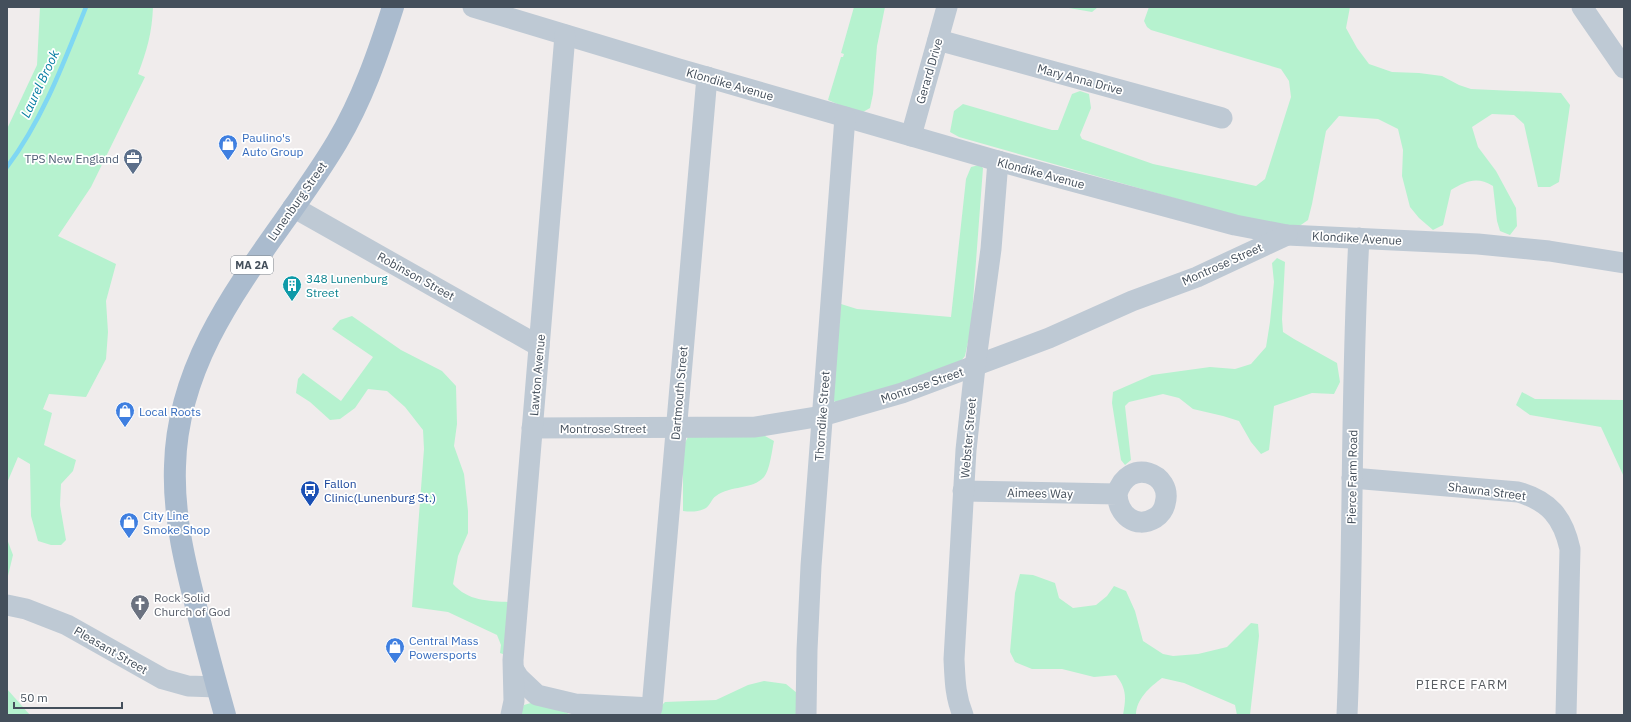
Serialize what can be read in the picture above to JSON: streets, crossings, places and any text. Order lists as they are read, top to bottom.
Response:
{
  "streets": {
    "main road": ["Lunenburg Street", "MA 2A"],
    "street": [
      "Gerard Drive",
      "Mary Anna Drive",
      "Klondike Avenue",
      "Montrose Street",
      "Robinson Street",
      "Lawton Avenue",
      "Dartmouth Street",
      "Thorndike Street",
      "Webster Street",
      "Pierce Farm Road",
      "Shawna Street",
      "Aimees Way",
      "Pleasant Street"
    ]
  },
  "crossings": [
    ["Gerard Drive", "Mary Anna Drive"],
    ["Gerard Drive", "Klondike Avenue"],
    ["Klondike Avenue", "Montrose Street"],
    ["Klondike Avenue", "Lawton Avenue"],
    ["Klondike Avenue", "Dartmouth Street"],
    ["Klondike Avenue", "Thorndike Street"],
    ["Klondike Avenue", "Webster Street"],
    ["Klondike Avenue", "Pierce Farm Road"],
    ["Lunenburg Street", "MA 2A"],
    ["Lunenburg Street", "Robinson Street"],
    ["Lunenburg Street", "Pleasant Street"],
    ["Montrose Street", "Lawton Avenue"],
    ["Montrose Street", "Dartmouth Street"],
    ["Montrose Street", "Thorndike Street"],
    ["Montrose Street", "Webster Street"],
    ["MA 2A", "Pleasant Street"],
    ["Robinson Street", "Lawton Avenue"],
    ["Lawton Avenue", "Dartmouth Street"],
    ["Webster Street", "Aimees Way"],
    ["Pierce Farm Road", "Shawna Street"]
  ],
  "districts": ["PIERCE FARM"],
  "water": ["Laurel Brook"],
  "places": {
    "shop": [
      "Paulino's Auto Group",
      "Local Roots",
      "City Line Smoke Shop",
      "Central Mass Powersports"
    ],
    "office": ["TPS New England"],
    "building": ["348 Lunenburg Street"],
    "bus stop": ["Fallon Clinic(Lunenburg St.)"],
    "church": ["Rock Solid Church of God"]
  },
  "scale_bar": "50 m"
}
